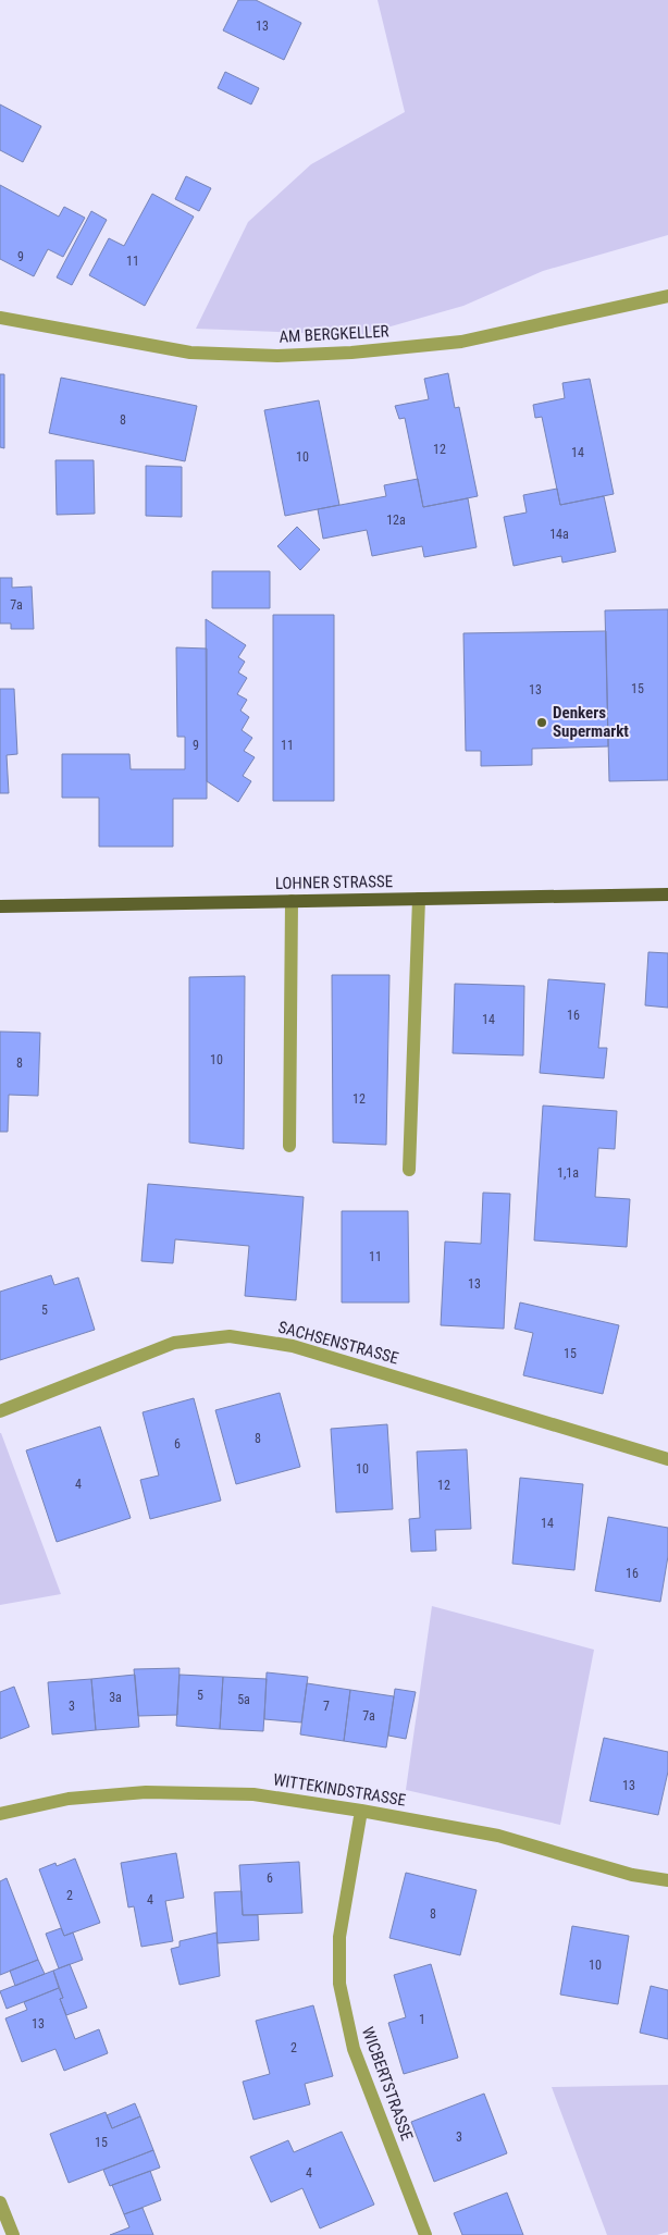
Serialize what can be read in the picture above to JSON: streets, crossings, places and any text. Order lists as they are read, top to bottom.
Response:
{
  "streets": {
    "main road": ["LOHNER STRASSE"],
    "street": [
      "AM BERGKELLER",
      "SACHSENSTRASSE",
      "WITTEKINDSTRASSE",
      "WICBERTSTRASSE"
    ]
  },
  "crossings": [
    ["WITTEKINDSTRASSE", "WICBERTSTRASSE"]
  ],
  "places": ["Denkers Supermarkt"],
  "house_numbers": [
    "13",
    "9",
    "11",
    "8",
    "12",
    "14",
    "10",
    "12a",
    "14a",
    "7a",
    "15",
    "13",
    "9",
    "11",
    "16",
    "14",
    "10",
    "8",
    "12",
    "1,1a",
    "11",
    "13",
    "5",
    "15",
    "8",
    "6",
    "10",
    "4",
    "12",
    "14",
    "16",
    "5",
    "3a",
    "5a",
    "3",
    "7",
    "7a",
    "13",
    "6",
    "2",
    "4",
    "8",
    "10",
    "1",
    "13",
    "2",
    "3",
    "15",
    "4"
  ]
}
